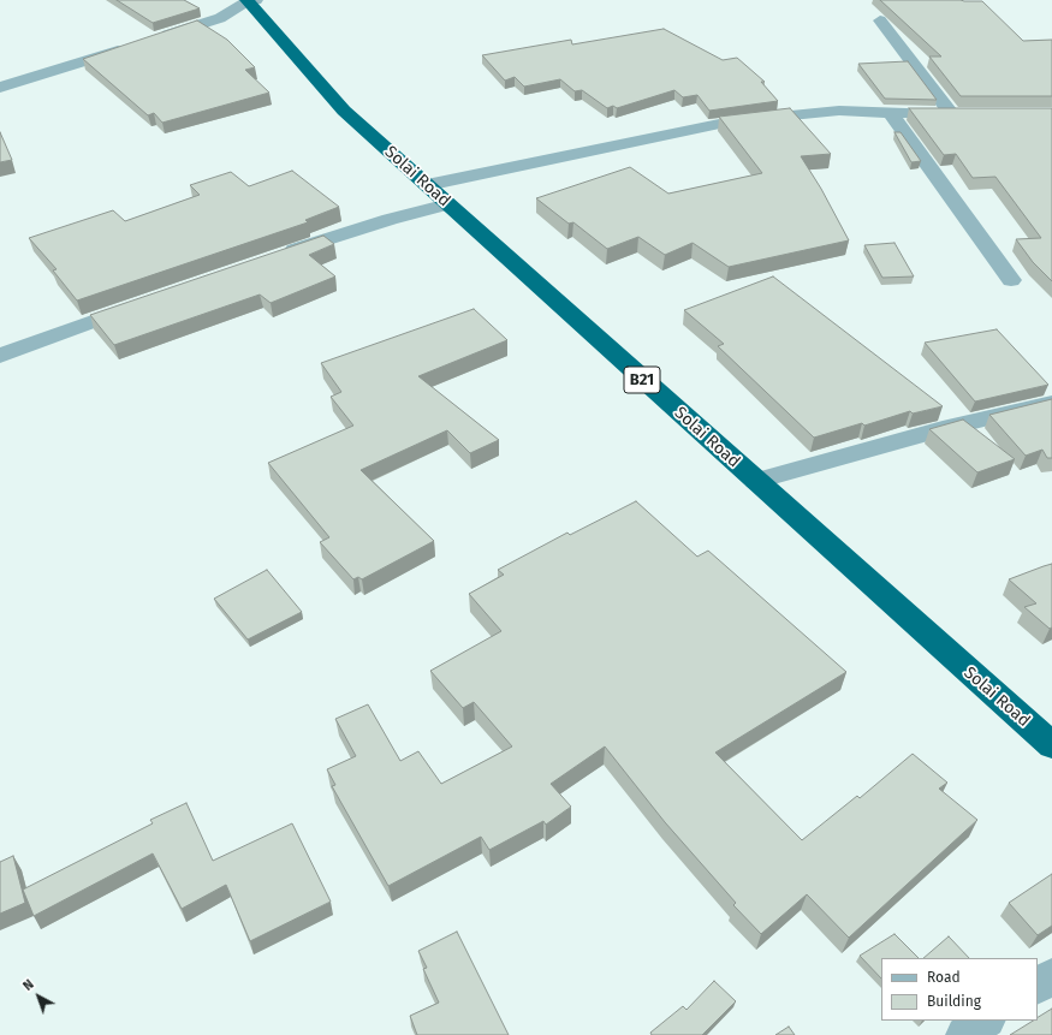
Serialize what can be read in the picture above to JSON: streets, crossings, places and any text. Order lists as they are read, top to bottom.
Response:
{
  "streets": {
    "highway": ["Solai Road", "B21"]
  },
  "legend": ["Road", "Building"],
  "north": "top left"
}
